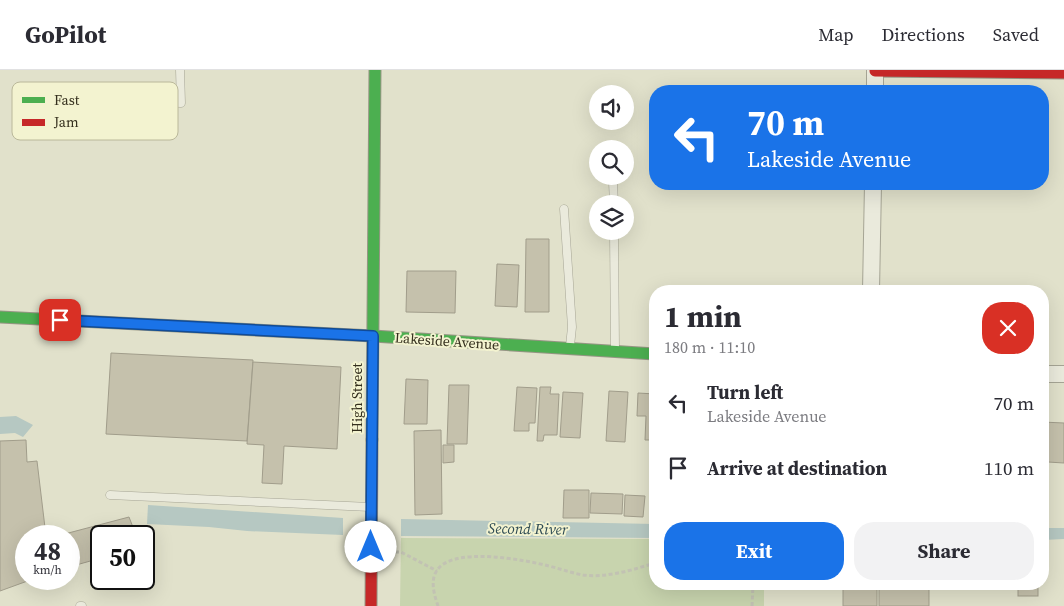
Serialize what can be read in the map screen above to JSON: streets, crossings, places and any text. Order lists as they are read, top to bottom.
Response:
{
  "streets": {
    "street": ["Lakeside Avenue", "High Street"]
  },
  "crossings": [
    ["Lakeside Avenue", "High Street"]
  ],
  "water": ["Second River"],
  "legend": ["Fast", "Jam"],
  "page": {
    "header": "GoPilot",
    "nav": ["Map", "Directions", "Saved"],
    "turn": ["70 m", "Lakeside Avenue"],
    "heading": ["1 min", "180 m · 11:10"],
    "list": [
      {
        "name": "Turn left",
        "note": "Lakeside Avenue",
        "value": "70 m"
      },
      {
        "name": "Arrive at destination",
        "value": "110 m"
      }
    ],
    "buttons": ["Exit", "Share"],
    "speed": "48 km/h",
    "limit": "50"
  }
}
